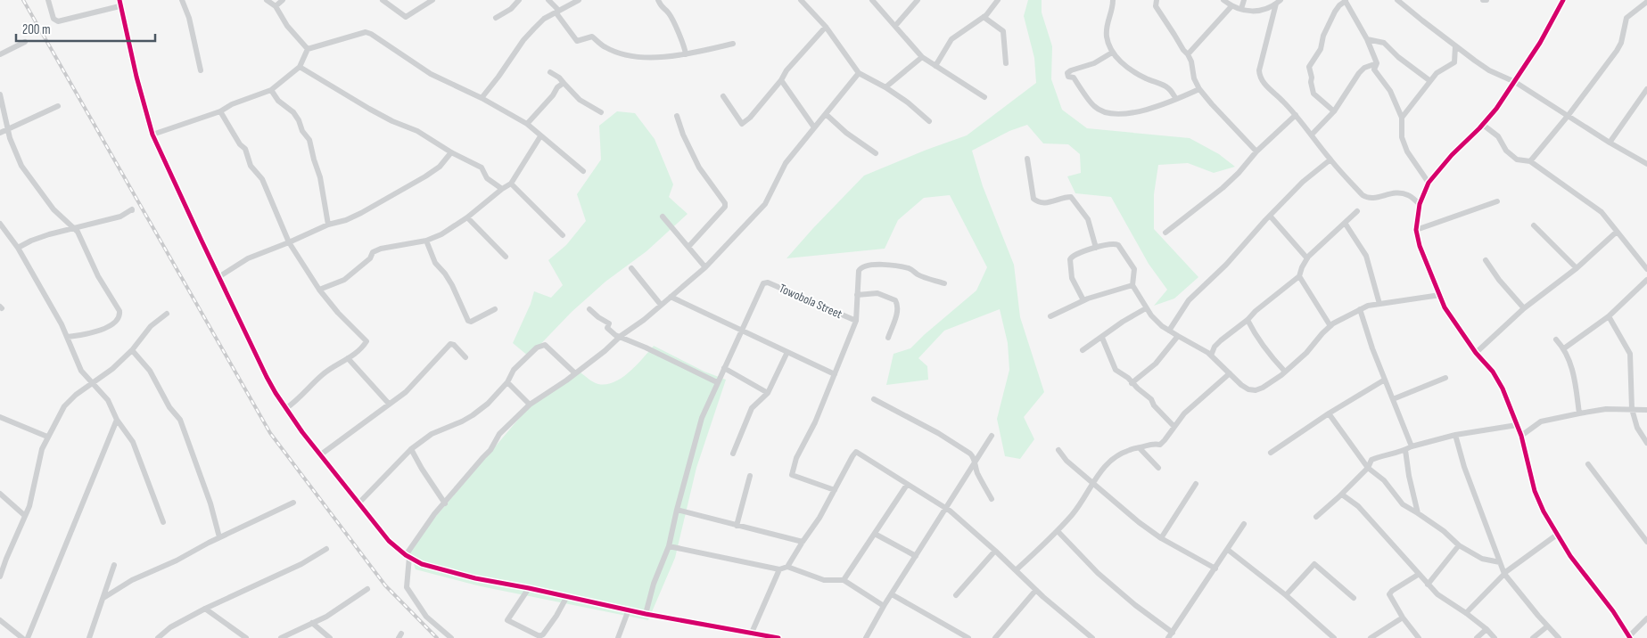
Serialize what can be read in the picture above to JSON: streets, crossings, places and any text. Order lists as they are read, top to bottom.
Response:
{
  "streets": {
    "street": ["Towobola Street"]
  },
  "scale_bar": "200 m"
}
